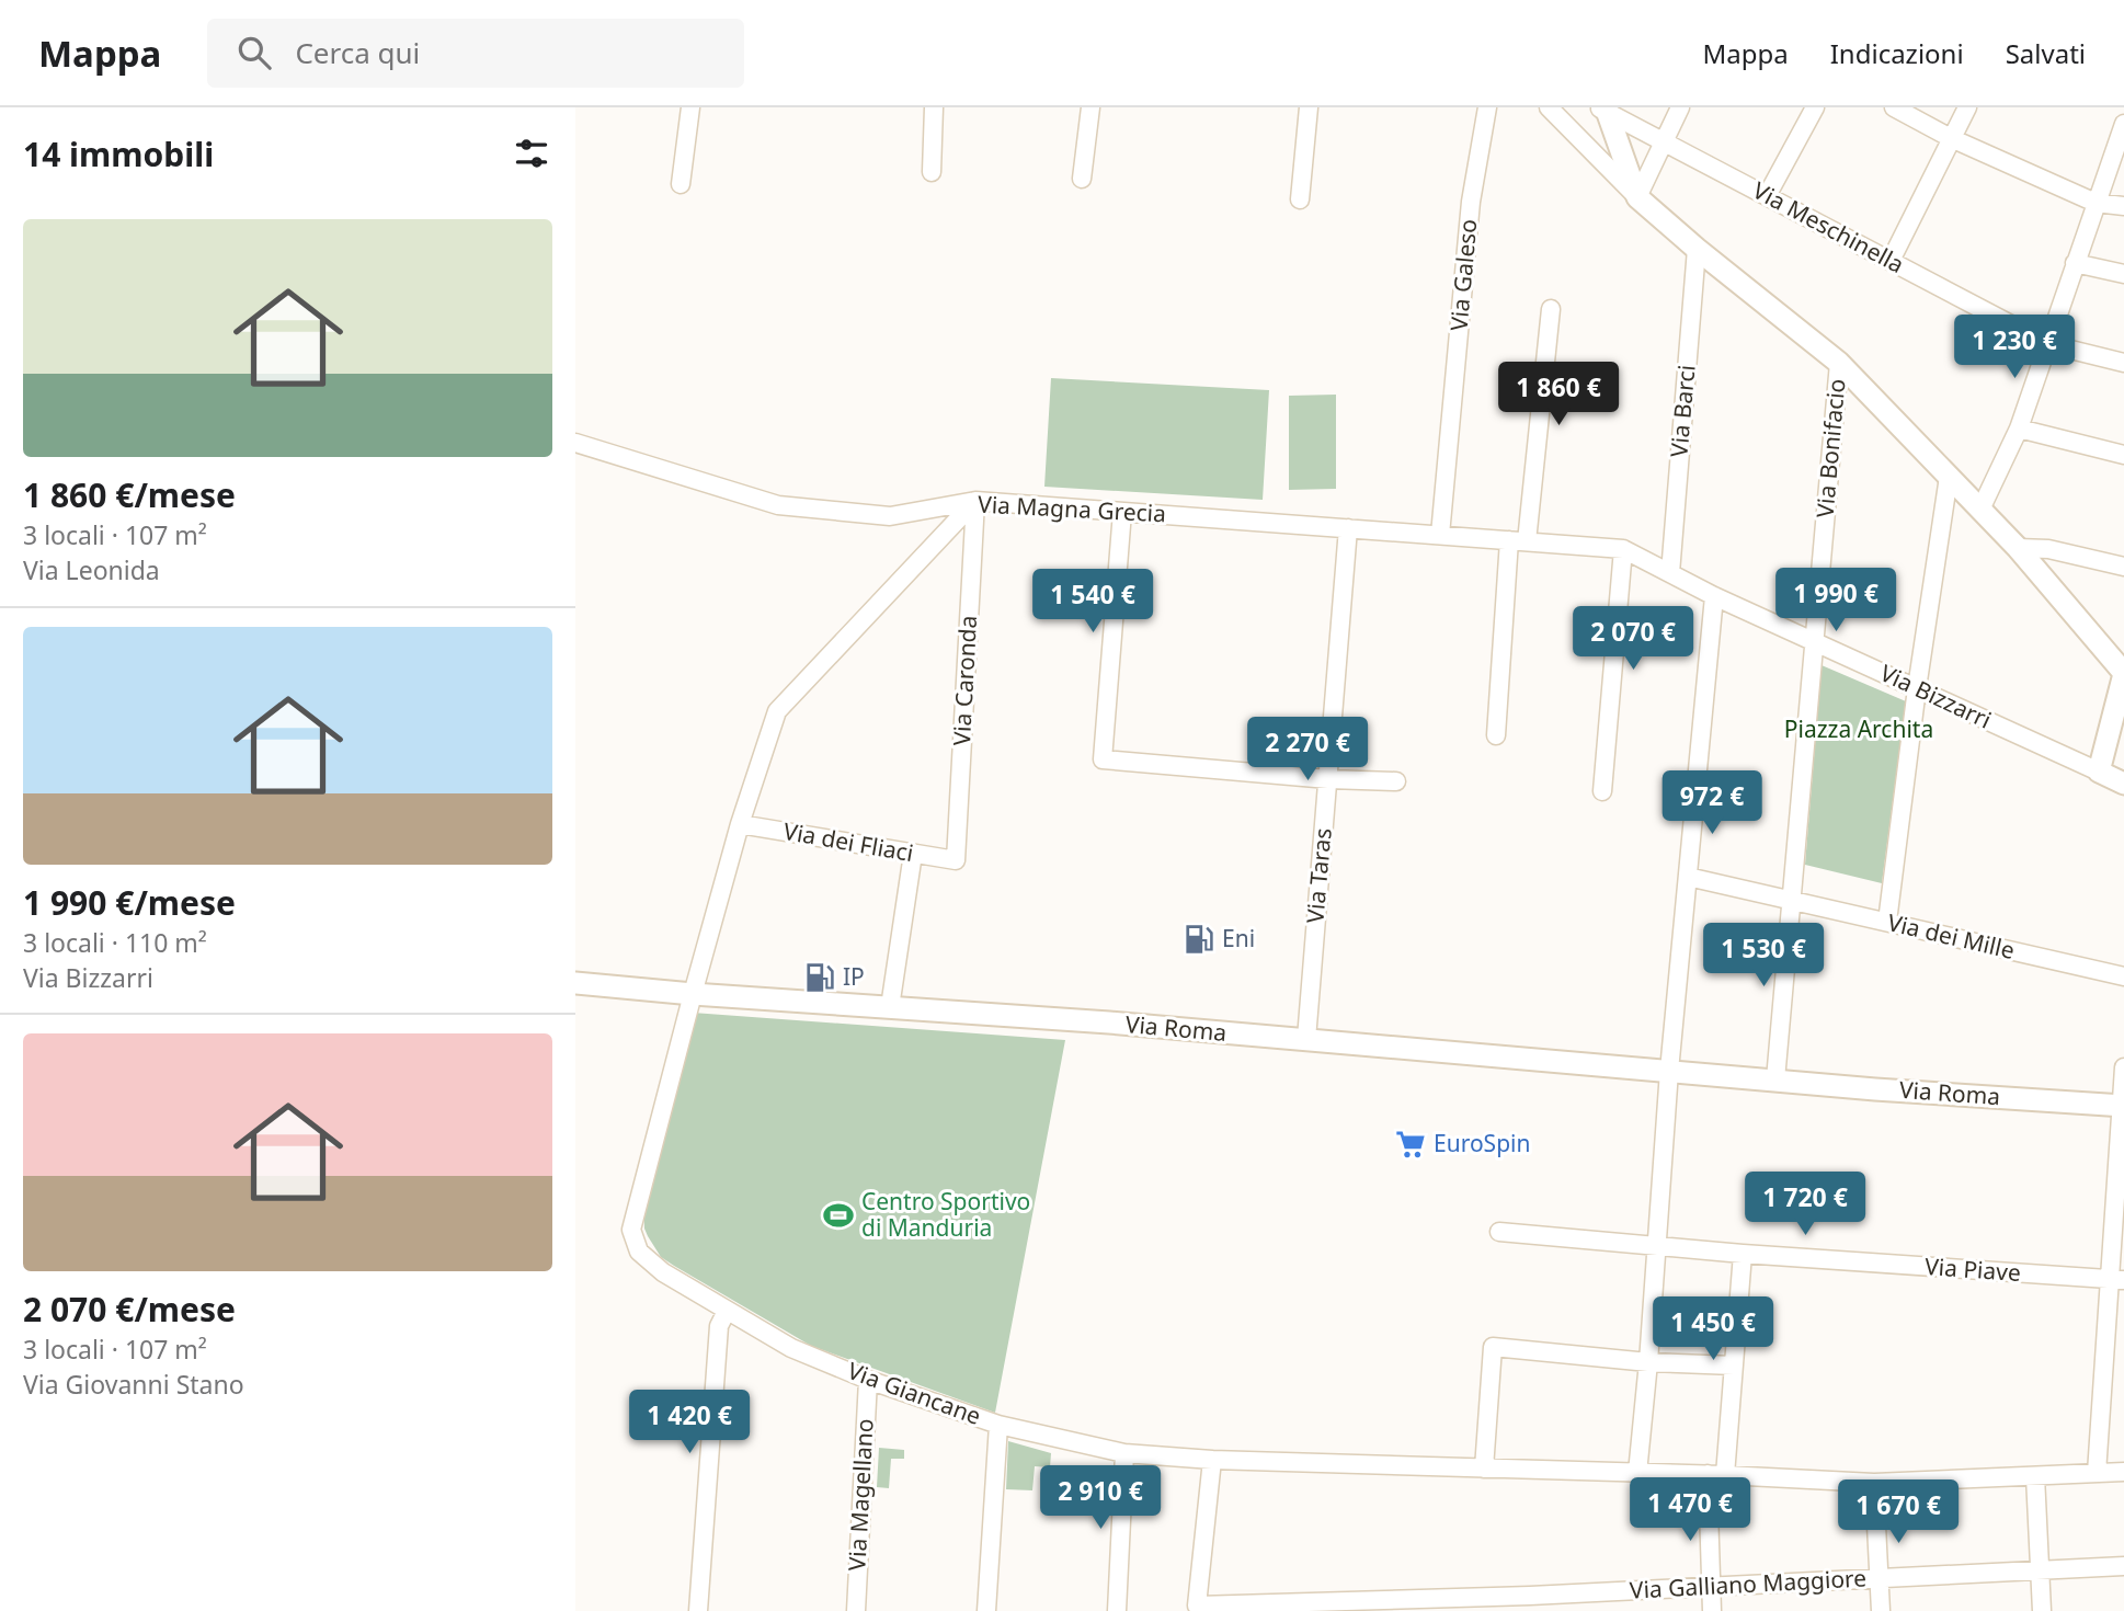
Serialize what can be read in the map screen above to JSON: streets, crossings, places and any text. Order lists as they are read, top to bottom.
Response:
{
  "streets": {
    "street": [
      "Via Meschinella",
      "Via Galeso",
      "Via Barci",
      "Via Bonifacio",
      "Via Magna Grecia",
      "Via Caronda",
      "Via Bizzarri",
      "Via dei Fliaci",
      "Via Taras",
      "Via dei Mille",
      "Via Roma",
      "Via Piave",
      "Via Giancane",
      "Via Magellano",
      "Via Galliano Maggiore"
    ]
  },
  "crossings": [
    ["Via Galeso", "Via Magna Grecia"],
    ["Via Galeso", "Via Bizzarri"],
    ["Via Barci", "Via Bizzarri"],
    ["Via Bonifacio", "Via Bizzarri"],
    ["Via Bonifacio", "Via dei Mille"],
    ["Via Magna Grecia", "Via Caronda"],
    ["Via Magna Grecia", "Via Bizzarri"],
    ["Via Magna Grecia", "Via Taras"],
    ["Via Magna Grecia", "Via Giancane"],
    ["Via Caronda", "Via dei Fliaci"],
    ["Via Caronda", "Via Giancane"],
    ["Via dei Fliaci", "Via Giancane"],
    ["Via Taras", "Via Roma"],
    ["Via Roma", "Via Giancane"],
    ["Via Giancane", "Via Magellano"],
    ["Via Giancane", "Via Galliano Maggiore"]
  ],
  "parks": ["Piazza Archita"],
  "places": {
    "fuel station": ["Eni", "IP"],
    "supermarket": ["EuroSpin"],
    "sports": ["Centro Sportivo di Manduria"]
  },
  "page": {
    "header": "Mappa",
    "search": "Cerca qui",
    "nav": ["Mappa", "Indicazioni", "Salvati"],
    "heading": "14 immobili",
    "list": [
      {
        "name": "1 860 €/mese",
        "note": "3 locali · 107 m² · Via Leonida"
      },
      {
        "name": "1 990 €/mese",
        "note": "3 locali · 110 m² · Via Bizzarri"
      },
      {
        "name": "2 070 €/mese",
        "note": "3 locali · 107 m² · Via Giovanni Stano"
      }
    ],
    "price": [
      "1 230 €",
      "1 860 €",
      "1 990 €",
      "1 540 €",
      "2 070 €",
      "2 270 €",
      "972 €",
      "1 530 €",
      "1 720 €",
      "1 450 €",
      "1 420 €",
      "2 910 €",
      "1 470 €",
      "1 670 €"
    ]
  }
}
